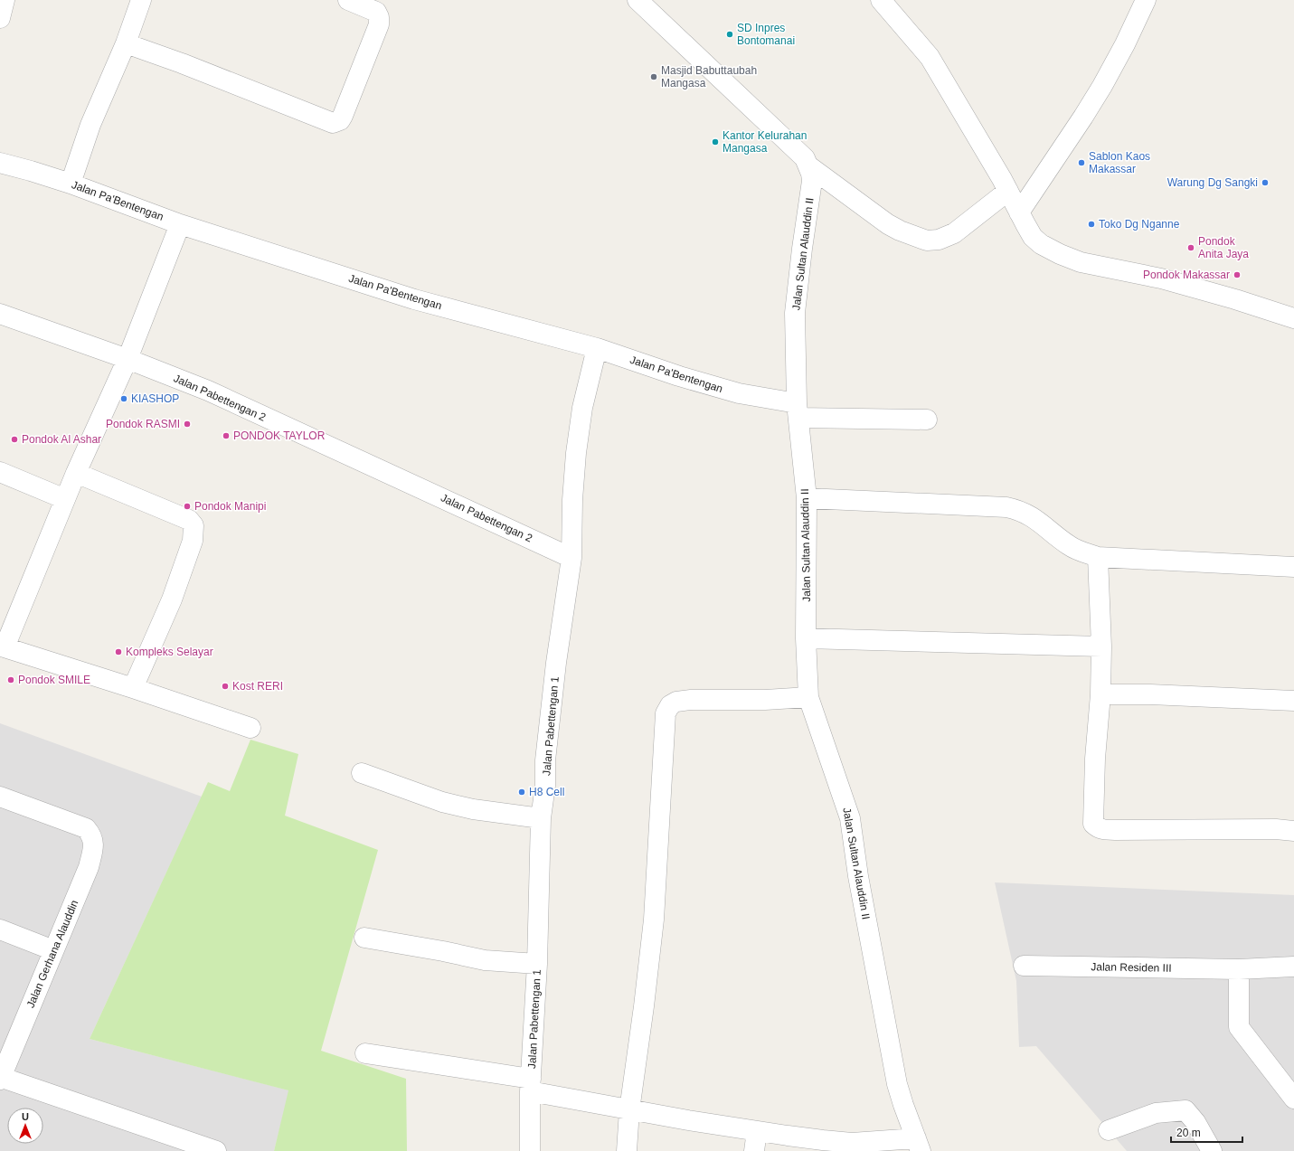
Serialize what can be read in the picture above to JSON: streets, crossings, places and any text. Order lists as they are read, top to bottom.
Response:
{
  "streets": {
    "street": [
      "Jalan Pa'Bentengan",
      "Jalan Sultan Alauddin II",
      "Jalan Pabettengan 2",
      "Jalan Pabettengan 1",
      "Jalan Gerhana Alauddin",
      "Jalan Residen III"
    ]
  },
  "crossings": [
    ["Jalan Pa'Bentengan", "Jalan Sultan Alauddin II"],
    ["Jalan Pa'Bentengan", "Jalan Pabettengan 1"],
    ["Jalan Pabettengan 2", "Jalan Pabettengan 1"]
  ],
  "places": [
    "SD Inpres Bontomanai",
    "Masjid Babuttaubah Mangasa",
    "Kantor Kelurahan Mangasa",
    "Sablon Kaos Makassar",
    "Warung Dg Sangki",
    "Toko Dg Nganne",
    "Pondok Anita Jaya",
    "Pondok Makassar",
    "KIASHOP",
    "Pondok RASMI",
    "PONDOK TAYLOR",
    "Pondok Al Ashar",
    "Pondok Manipi",
    "Kompleks Selayar",
    "Pondok SMILE",
    "Kost RERI",
    "H8 Cell"
  ],
  "scale_bar": "20 m",
  "north": "top"
}
